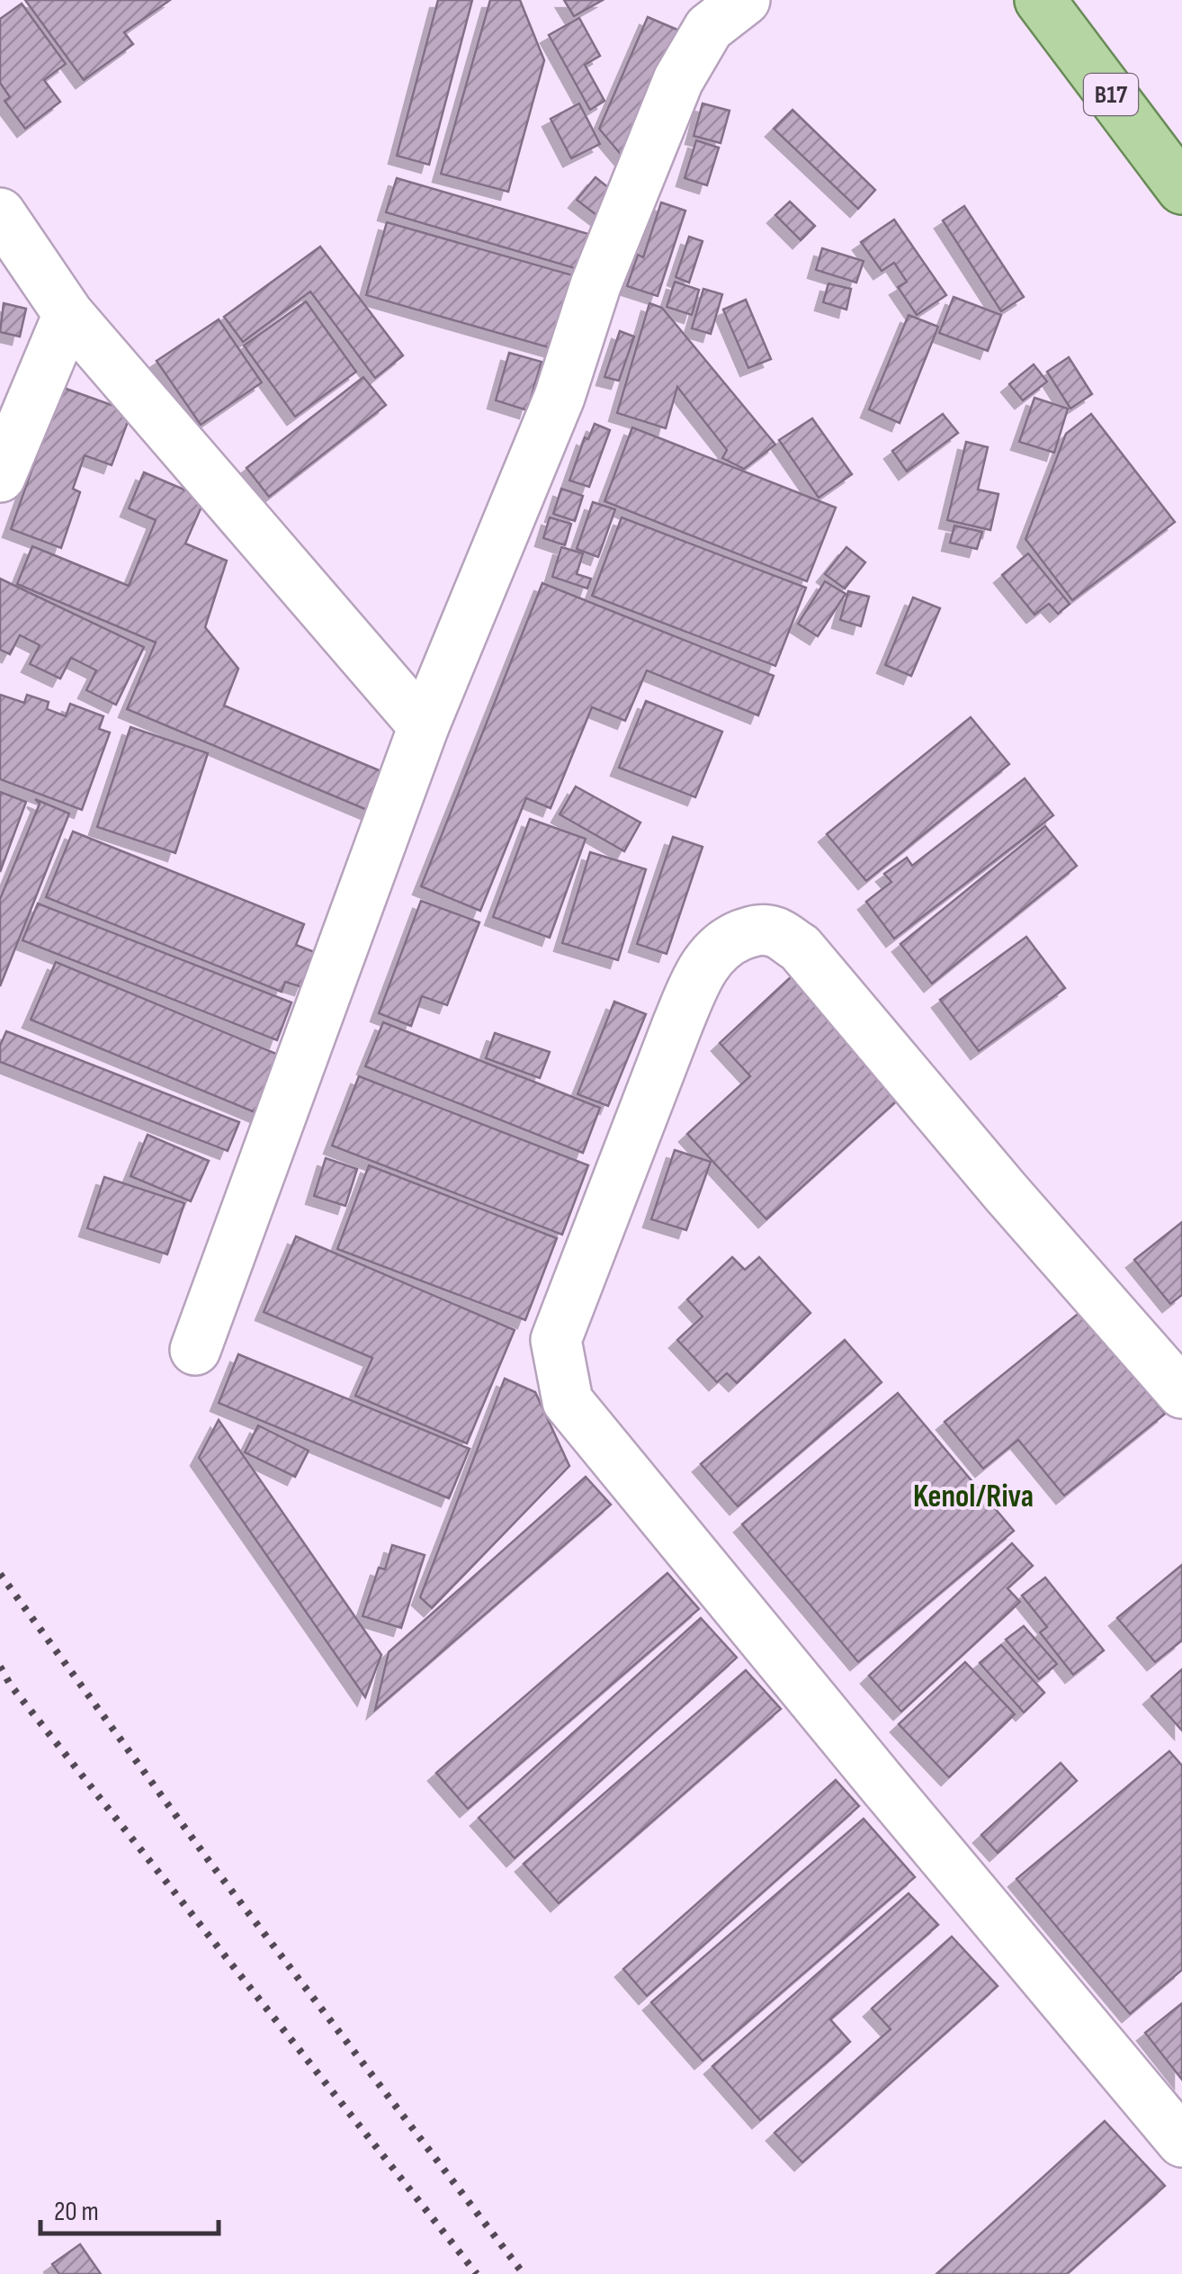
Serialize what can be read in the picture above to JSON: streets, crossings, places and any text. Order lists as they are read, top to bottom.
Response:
{
  "streets": {
    "main road": ["B17"]
  },
  "districts": ["Kenol/Riva"],
  "scale_bar": "20 m"
}
